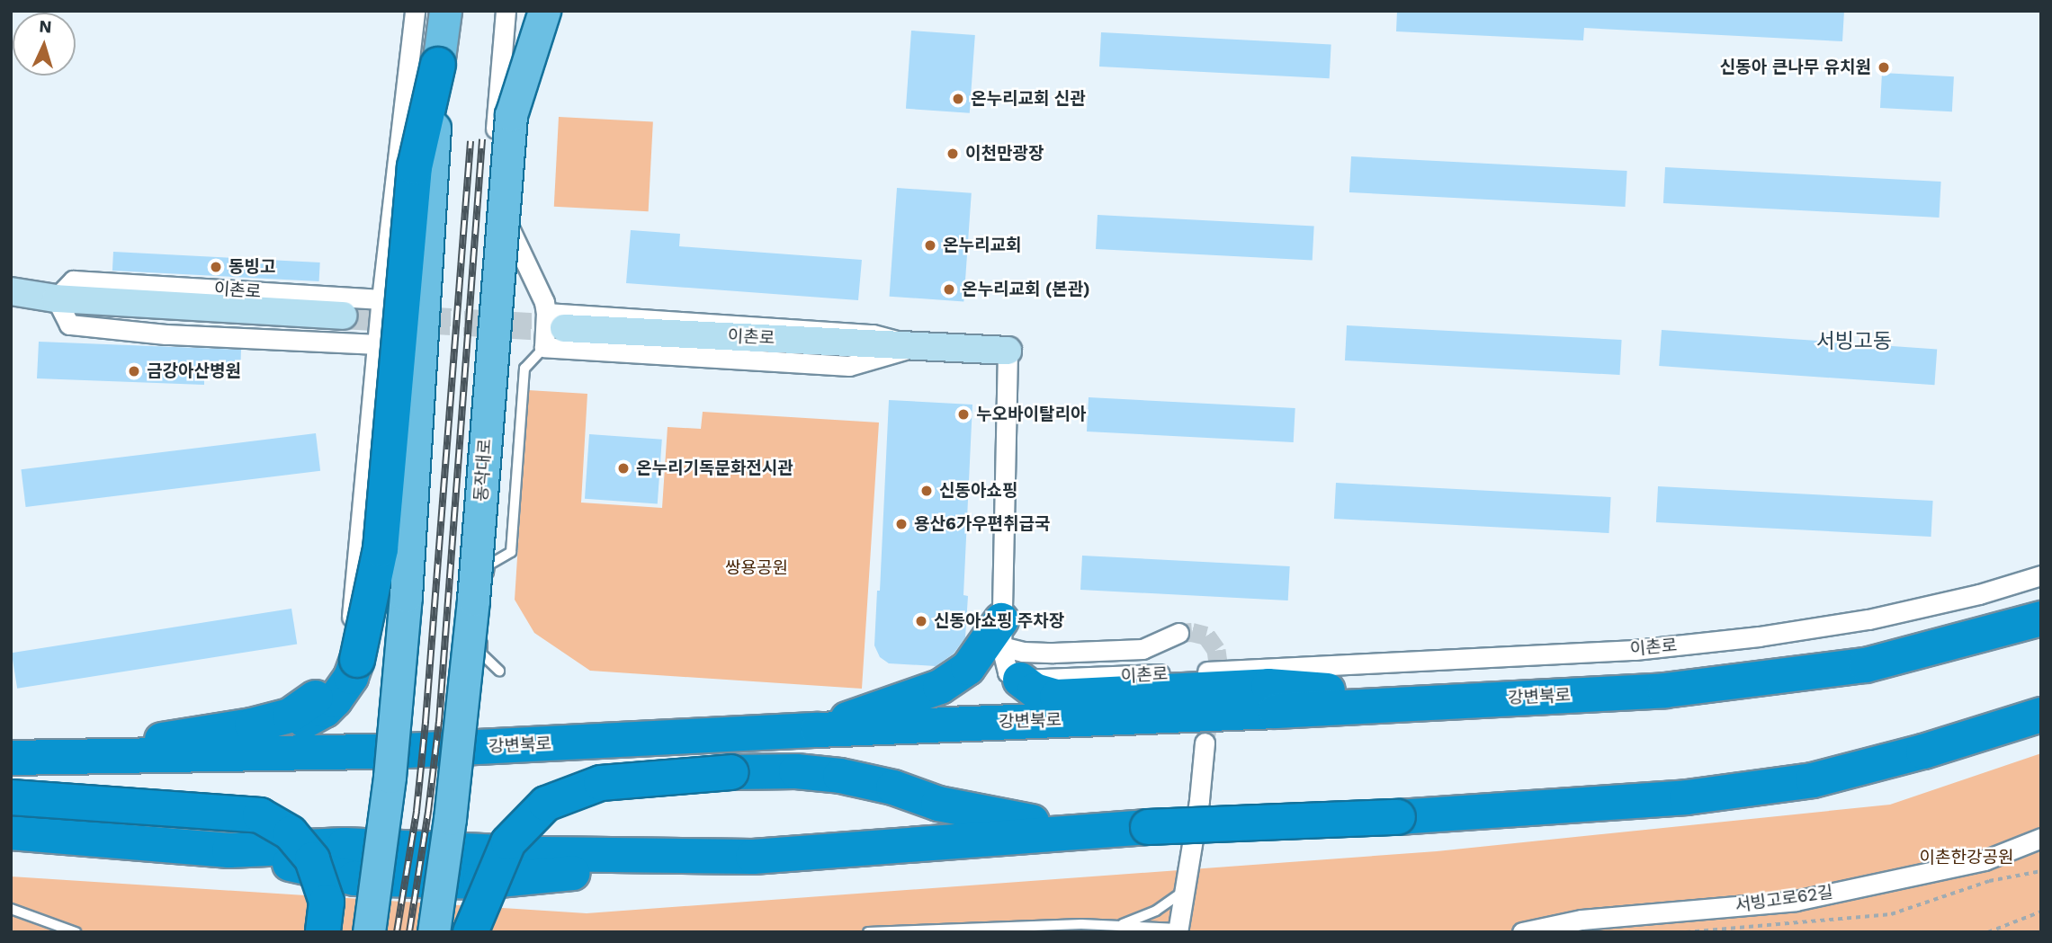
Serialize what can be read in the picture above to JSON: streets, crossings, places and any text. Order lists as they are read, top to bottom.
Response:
{
  "streets": {
    "highway": ["강변북로"],
    "main road": ["동작대로"],
    "street": ["이촌로", "서빙고로62길"]
  },
  "districts": ["서빙고동"],
  "parks": ["쌍용공원", "이촌한강공원"],
  "places": [
    "신동아 큰나무 유치원",
    "온누리교회 신관",
    "이천만광장",
    "온누리교회",
    "동빙고",
    "온누리교회 (본관)",
    "금강아산병원",
    "누오바이탈리아",
    "온누리기독문화전시관",
    "신동아쇼핑",
    "용산6가우편취급국",
    "신동아쇼핑 주차장"
  ],
  "north": "top"
}
